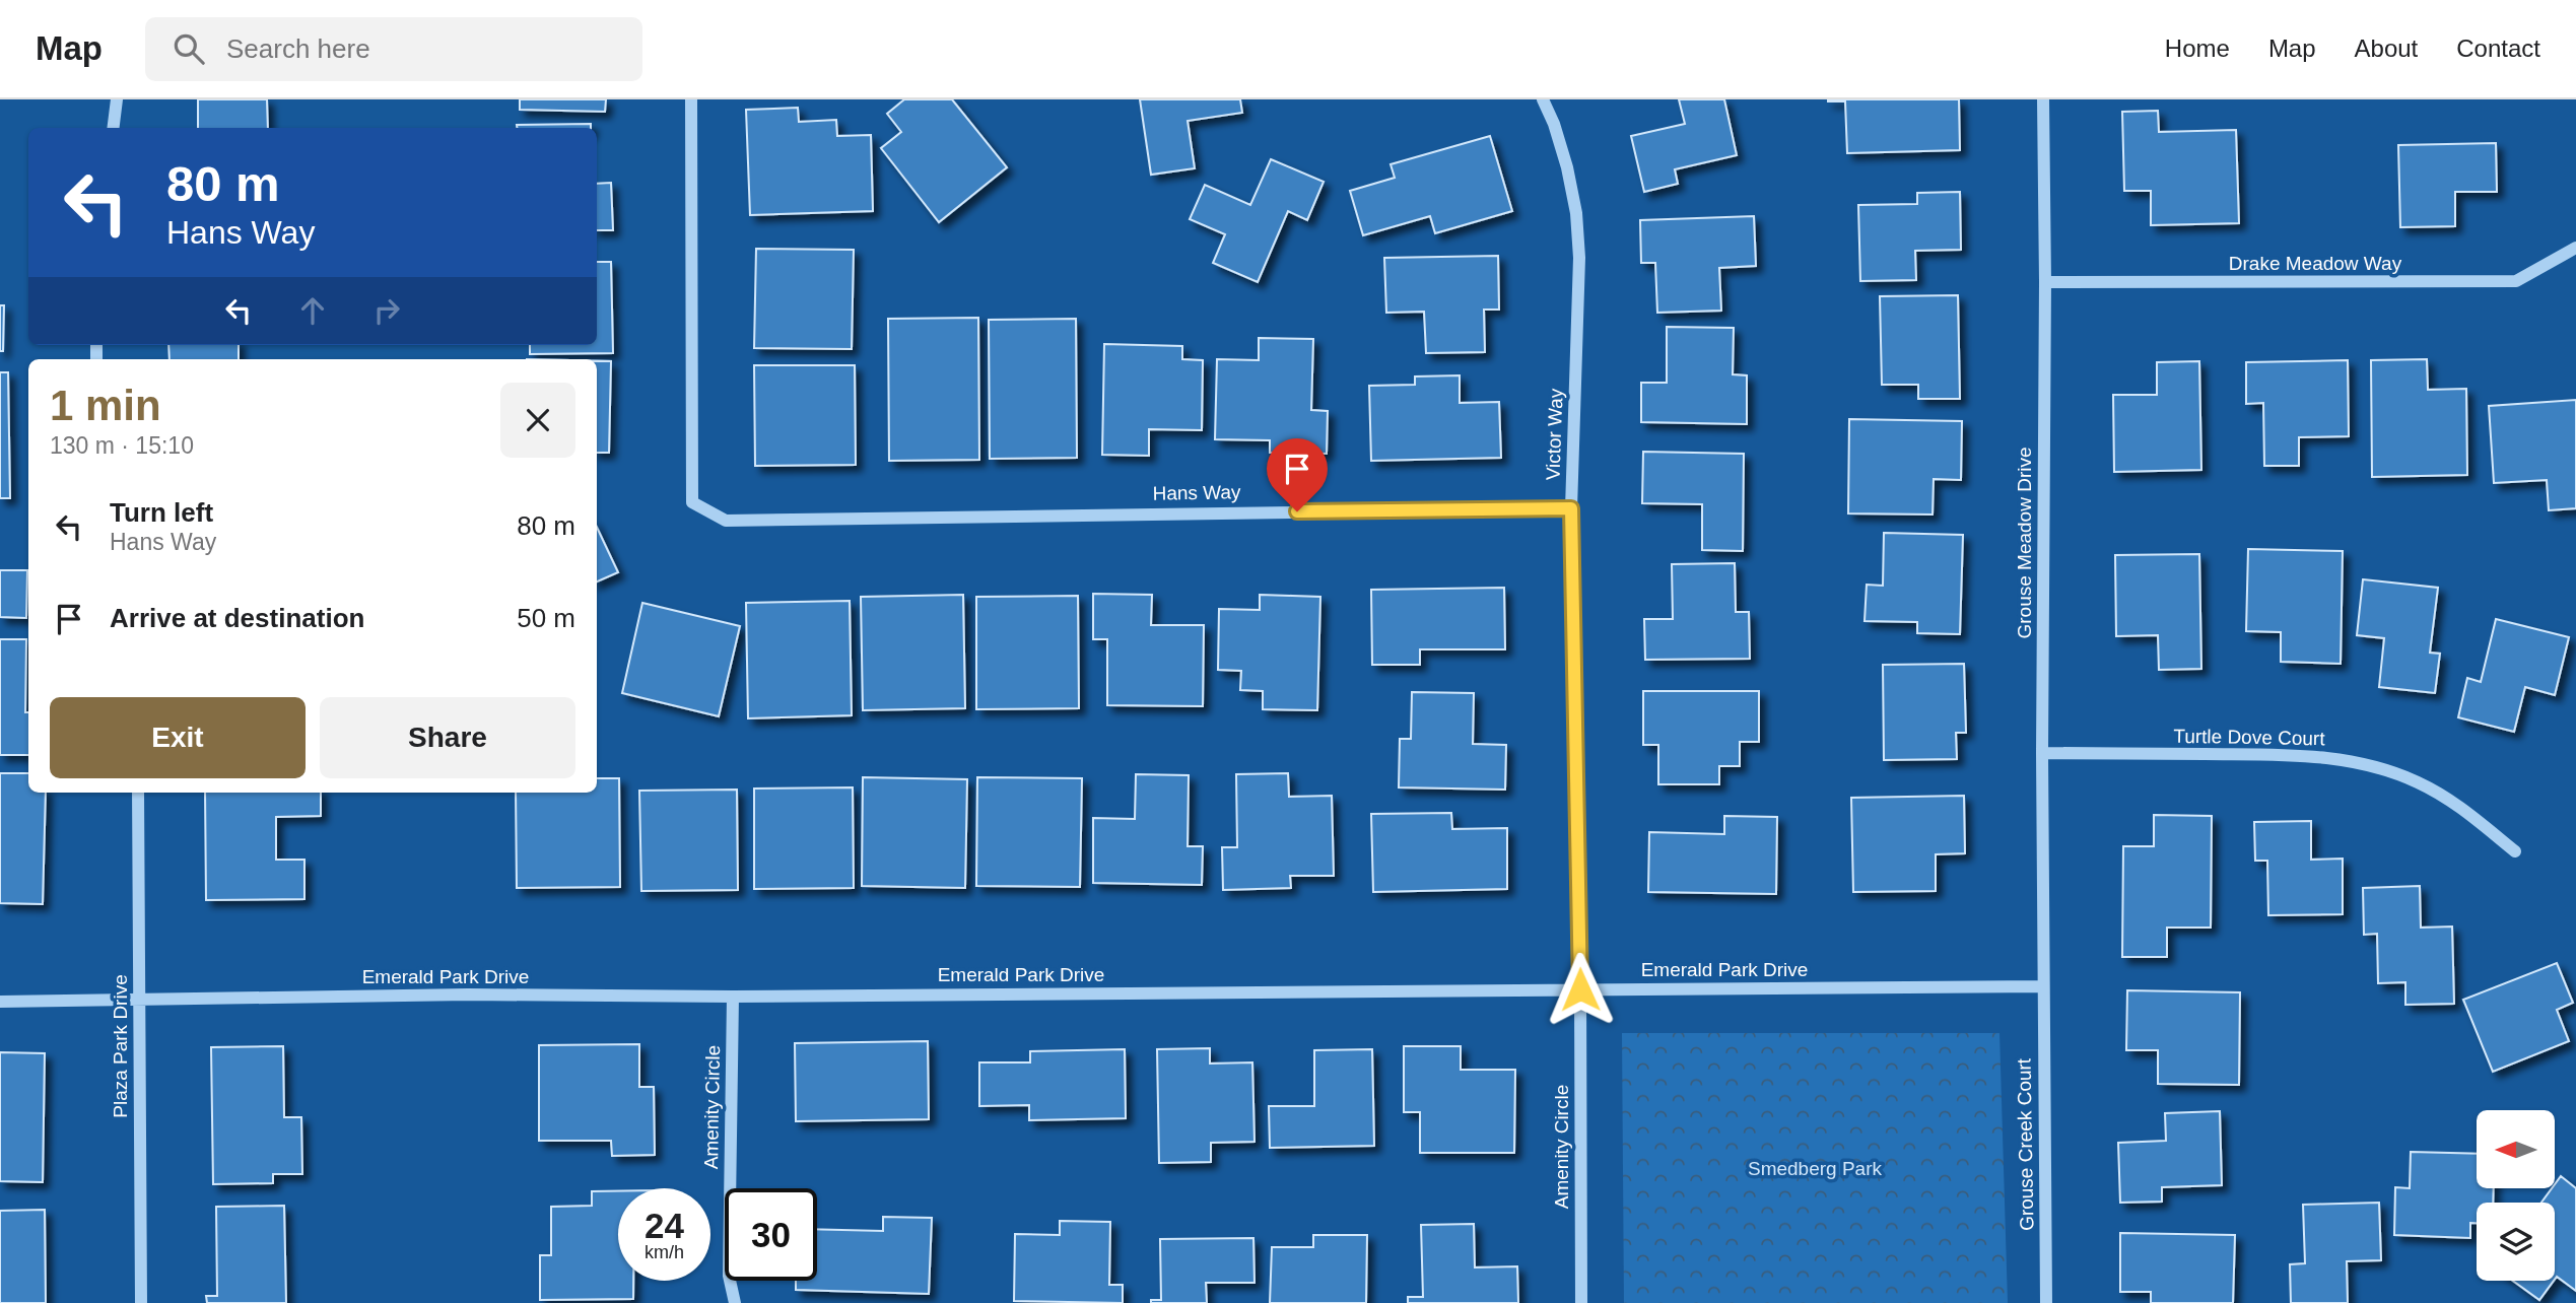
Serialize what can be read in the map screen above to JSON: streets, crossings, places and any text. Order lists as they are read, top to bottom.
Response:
{
  "streets": {
    "street": [
      "Drake Meadow Way",
      "Victor Way",
      "Hans Way",
      "Grouse Meadow Drive",
      "Turtle Dove Court",
      "Emerald Park Drive",
      "Plaza Park Drive",
      "Amenity Circle",
      "Grouse Creek Court"
    ]
  },
  "crossings": [
    ["Drake Meadow Way", "Grouse Meadow Drive"],
    ["Victor Way", "Hans Way"],
    ["Victor Way", "Emerald Park Drive"],
    ["Victor Way", "Amenity Circle"],
    ["Grouse Meadow Drive", "Turtle Dove Court"],
    ["Grouse Meadow Drive", "Emerald Park Drive"],
    ["Grouse Meadow Drive", "Grouse Creek Court"],
    ["Emerald Park Drive", "Plaza Park Drive"],
    ["Emerald Park Drive", "Amenity Circle"],
    ["Emerald Park Drive", "Grouse Creek Court"]
  ],
  "parks": ["Smedberg Park"],
  "north": "left",
  "page": {
    "header": "Map",
    "search": "Search here",
    "nav": [
      "Home",
      "Map",
      "About",
      "Contact"
    ],
    "turn": ["80 m", "Hans Way"],
    "heading": ["1 min", "130 m · 15:10"],
    "list": [
      {
        "name": "Turn left",
        "note": "Hans Way",
        "value": "80 m"
      },
      {
        "name": "Arrive at destination",
        "value": "50 m"
      }
    ],
    "buttons": ["Exit", "Share"],
    "speed": "24 km/h",
    "limit": "30"
  }
}
